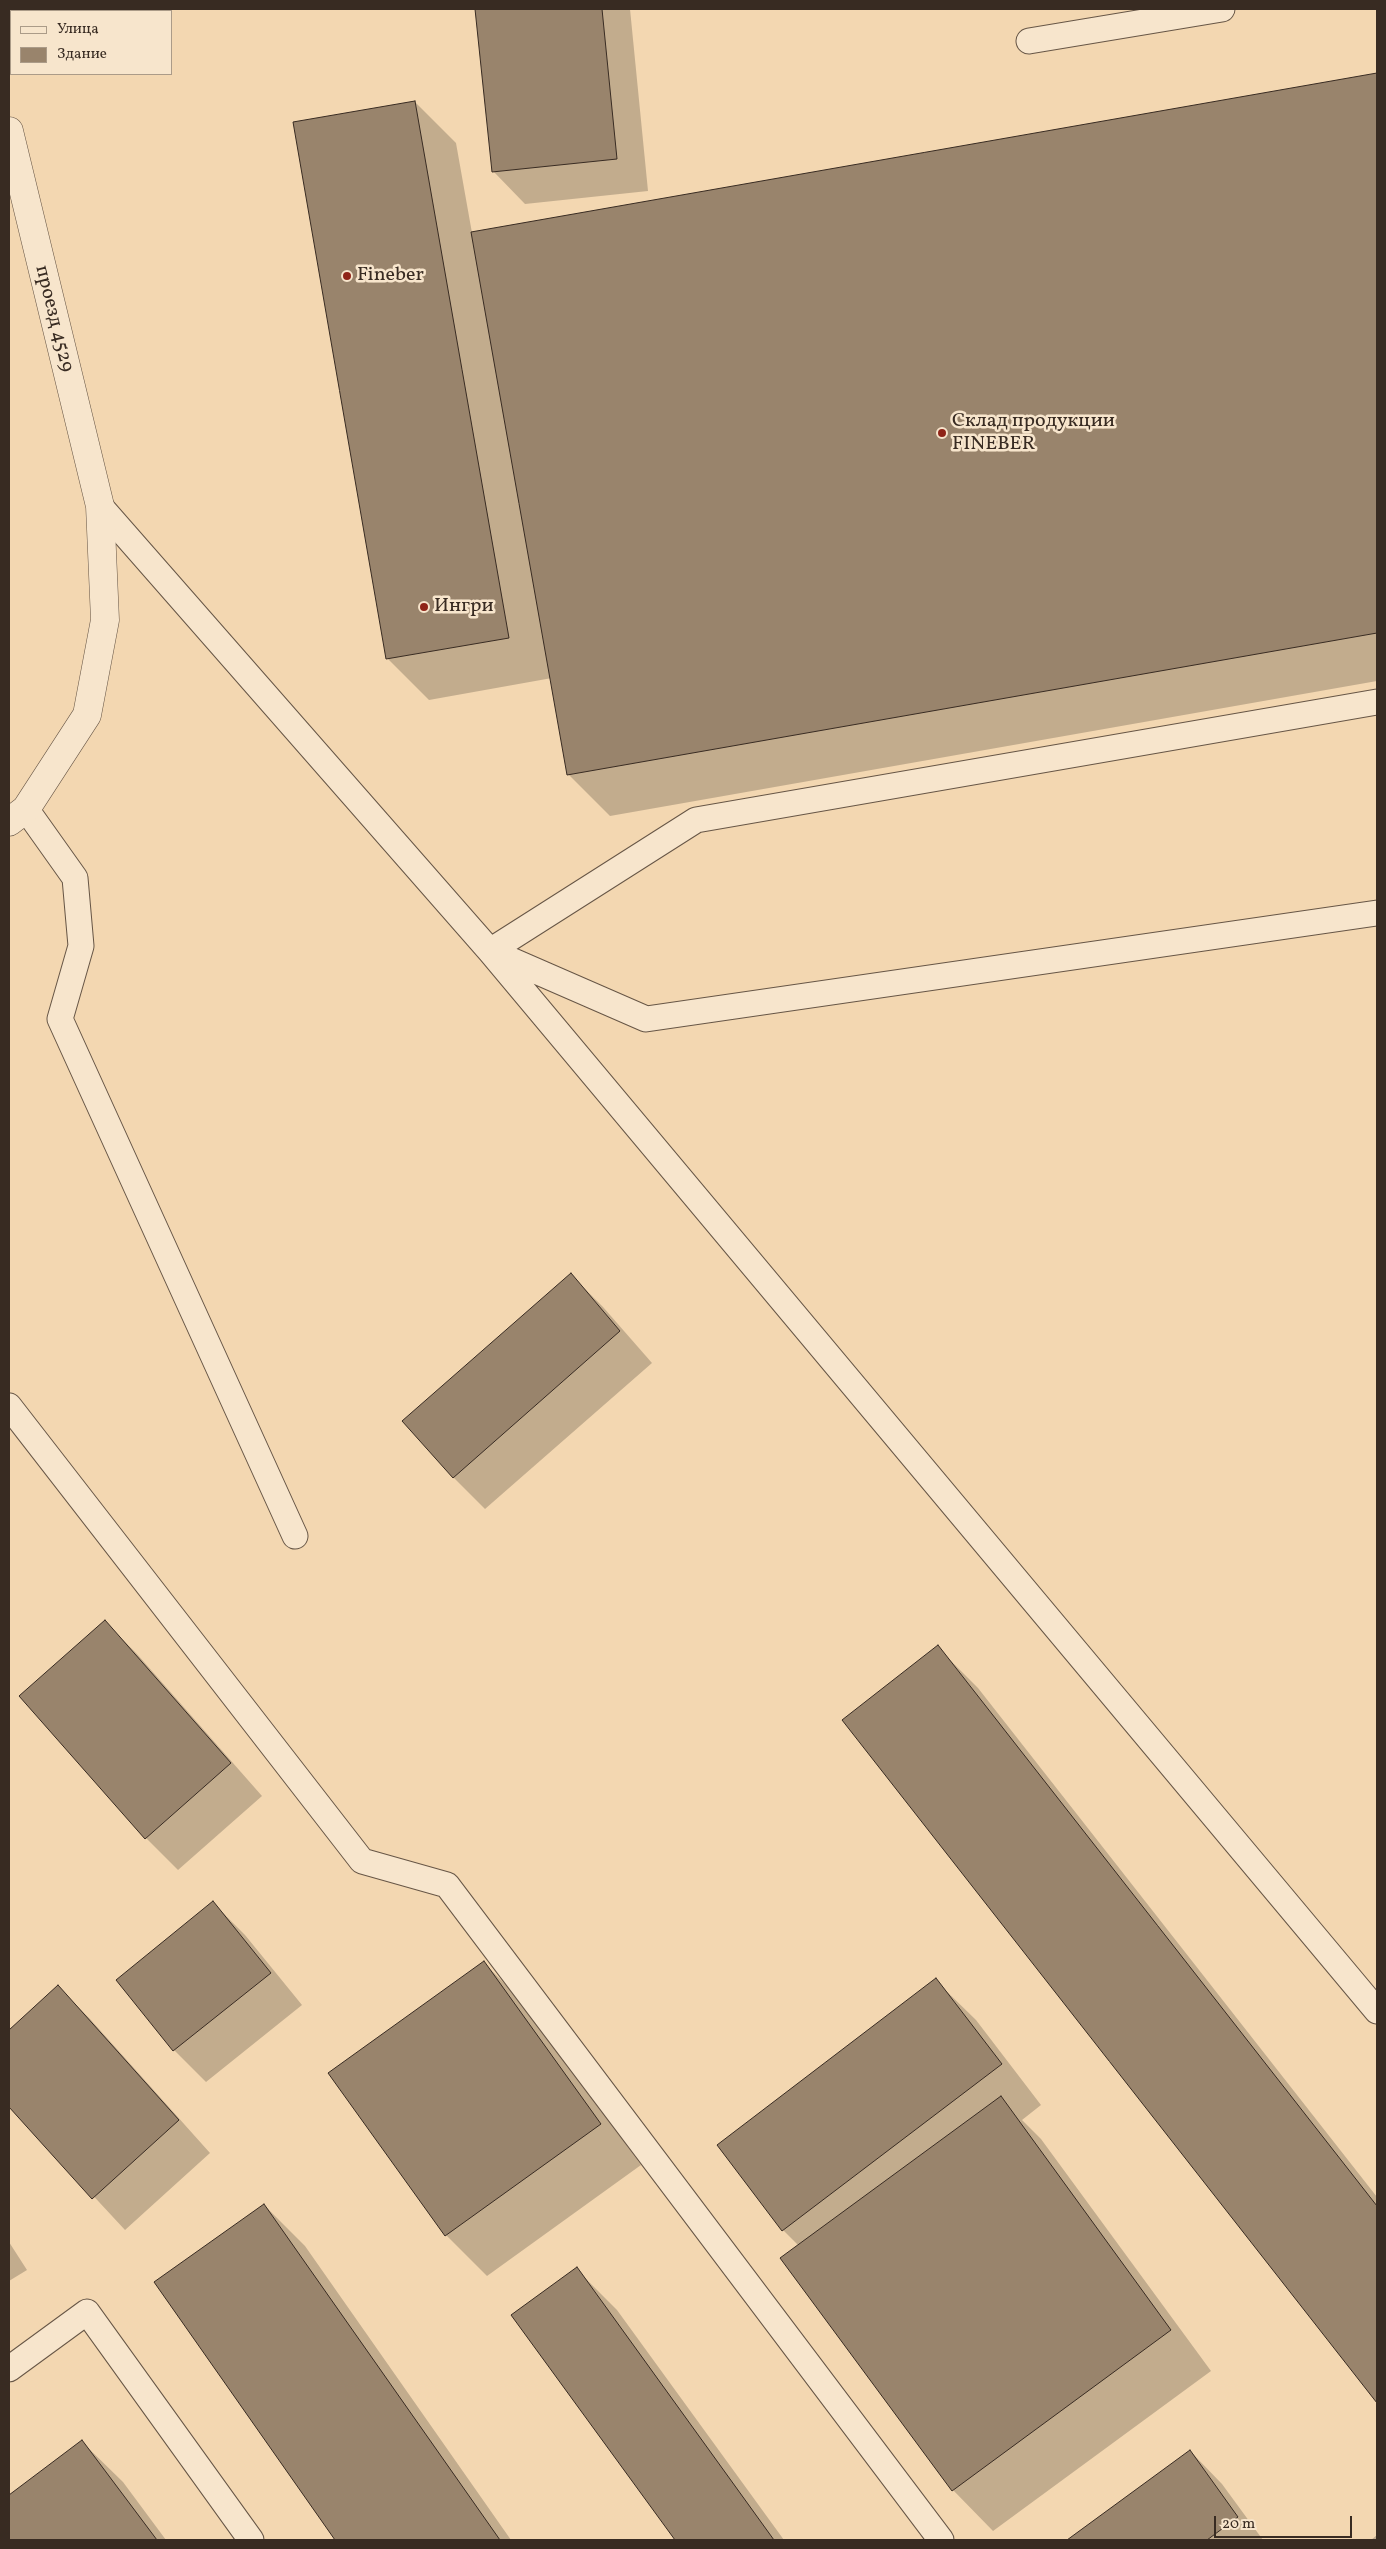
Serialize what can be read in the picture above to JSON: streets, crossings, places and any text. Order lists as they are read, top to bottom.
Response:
{
  "streets": {
    "street": ["проезд 4529"]
  },
  "places": ["Fineber", "Склад продукции FINEBER", "Ингри"],
  "legend": ["Улица", "Здание"],
  "scale_bar": "20 m"
}
